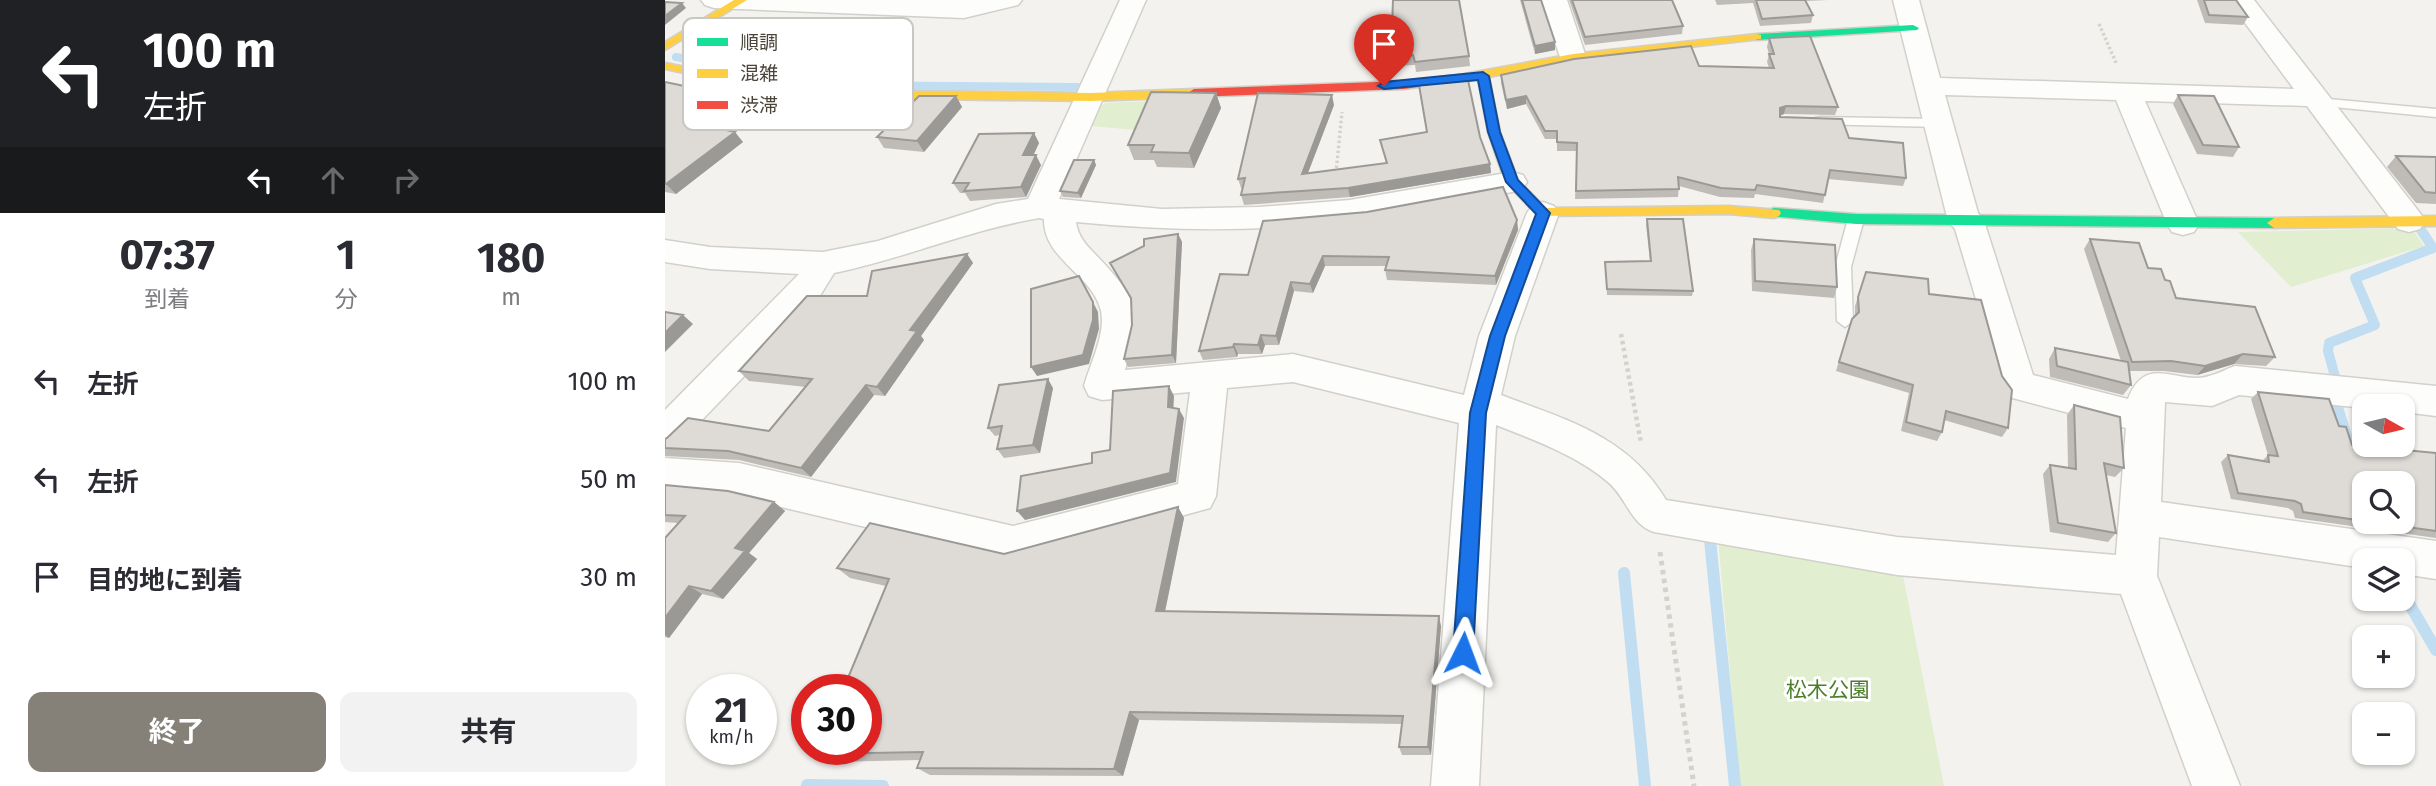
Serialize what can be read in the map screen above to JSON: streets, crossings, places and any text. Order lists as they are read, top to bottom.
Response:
{
  "parks": ["松木公園"],
  "legend": ["順調", "混雑", "渋滞"],
  "north": "right",
  "page": {
    "turn": ["100 m", "左折"],
    "eta": [
      "07:37",
      "到着",
      "1",
      "分",
      "180",
      "m"
    ],
    "list": [
      {
        "name": "左折",
        "value": "100 m"
      },
      {
        "name": "左折",
        "value": "50 m"
      },
      {
        "name": "目的地に到着",
        "value": "30 m"
      }
    ],
    "map_buttons": ["+", "−"],
    "speed": "21 km/h",
    "limit": "30",
    "buttons": ["終了", "共有"]
  }
}
